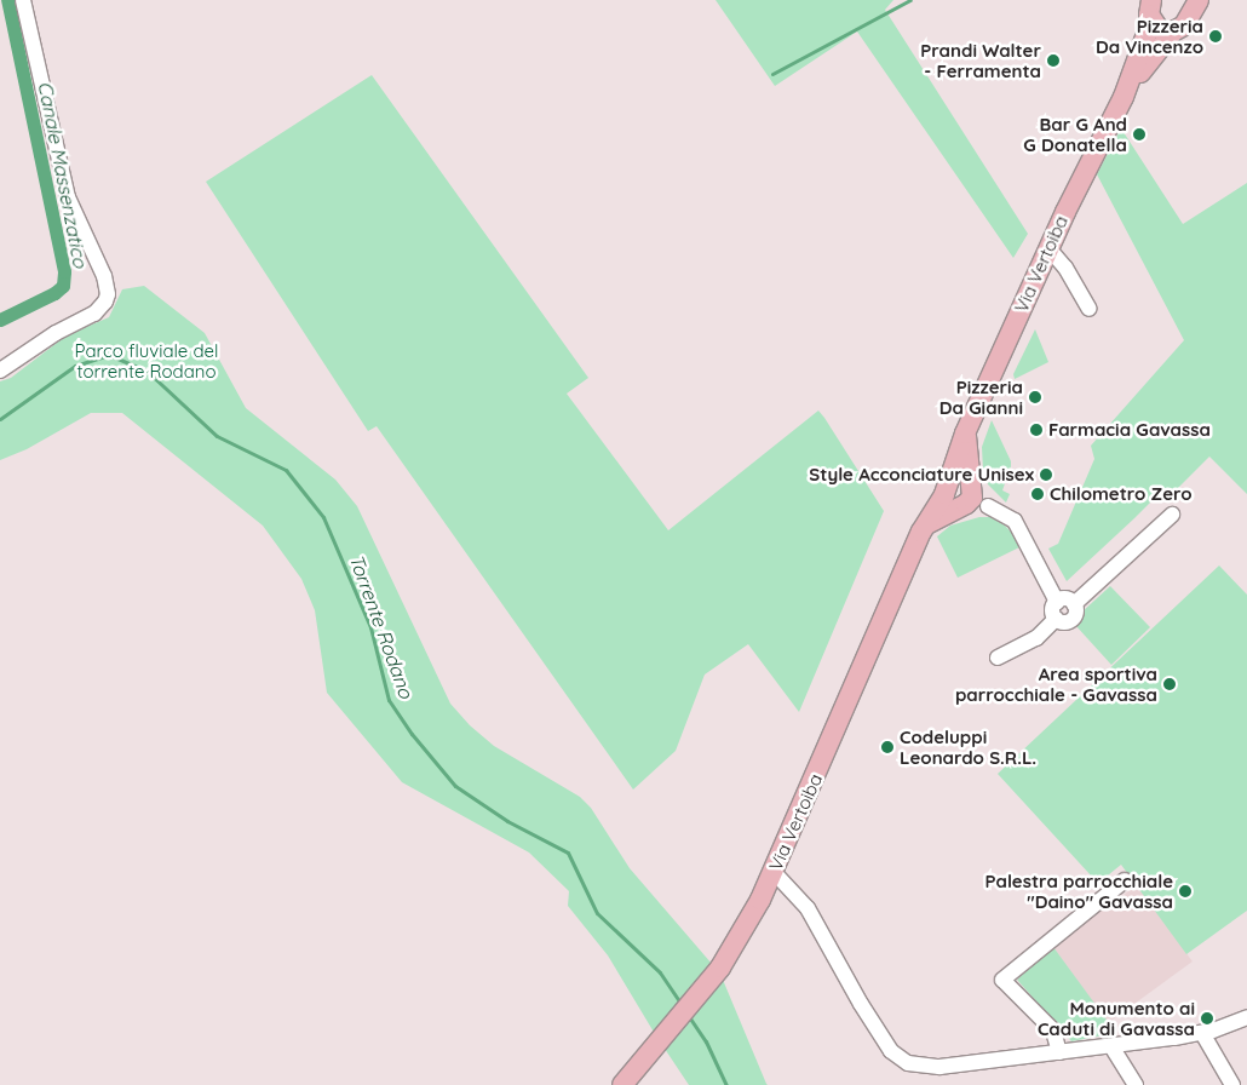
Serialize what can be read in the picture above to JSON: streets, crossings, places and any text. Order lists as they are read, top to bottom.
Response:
{
  "streets": {
    "main road": ["Via Vertoiba"]
  },
  "water": ["Canale Massenzatico", "Torrente Rodano"],
  "parks": ["Parco fluviale del torrente Rodano"],
  "places": [
    "Pizzeria Da Vincenzo",
    "Prandi Walter - Ferramenta",
    "Bar G And G Donatella",
    "Pizzeria Da Gianni",
    "Farmacia Gavassa",
    "Style Acconciature Unisex",
    "Chilometro Zero",
    "Area sportiva parrocchiale - Gavassa",
    "Codeluppi Leonardo S.R.L.",
    "Palestra parrocchiale \"Daino\" Gavassa",
    "Monumento ai Caduti di Gavassa"
  ]
}
